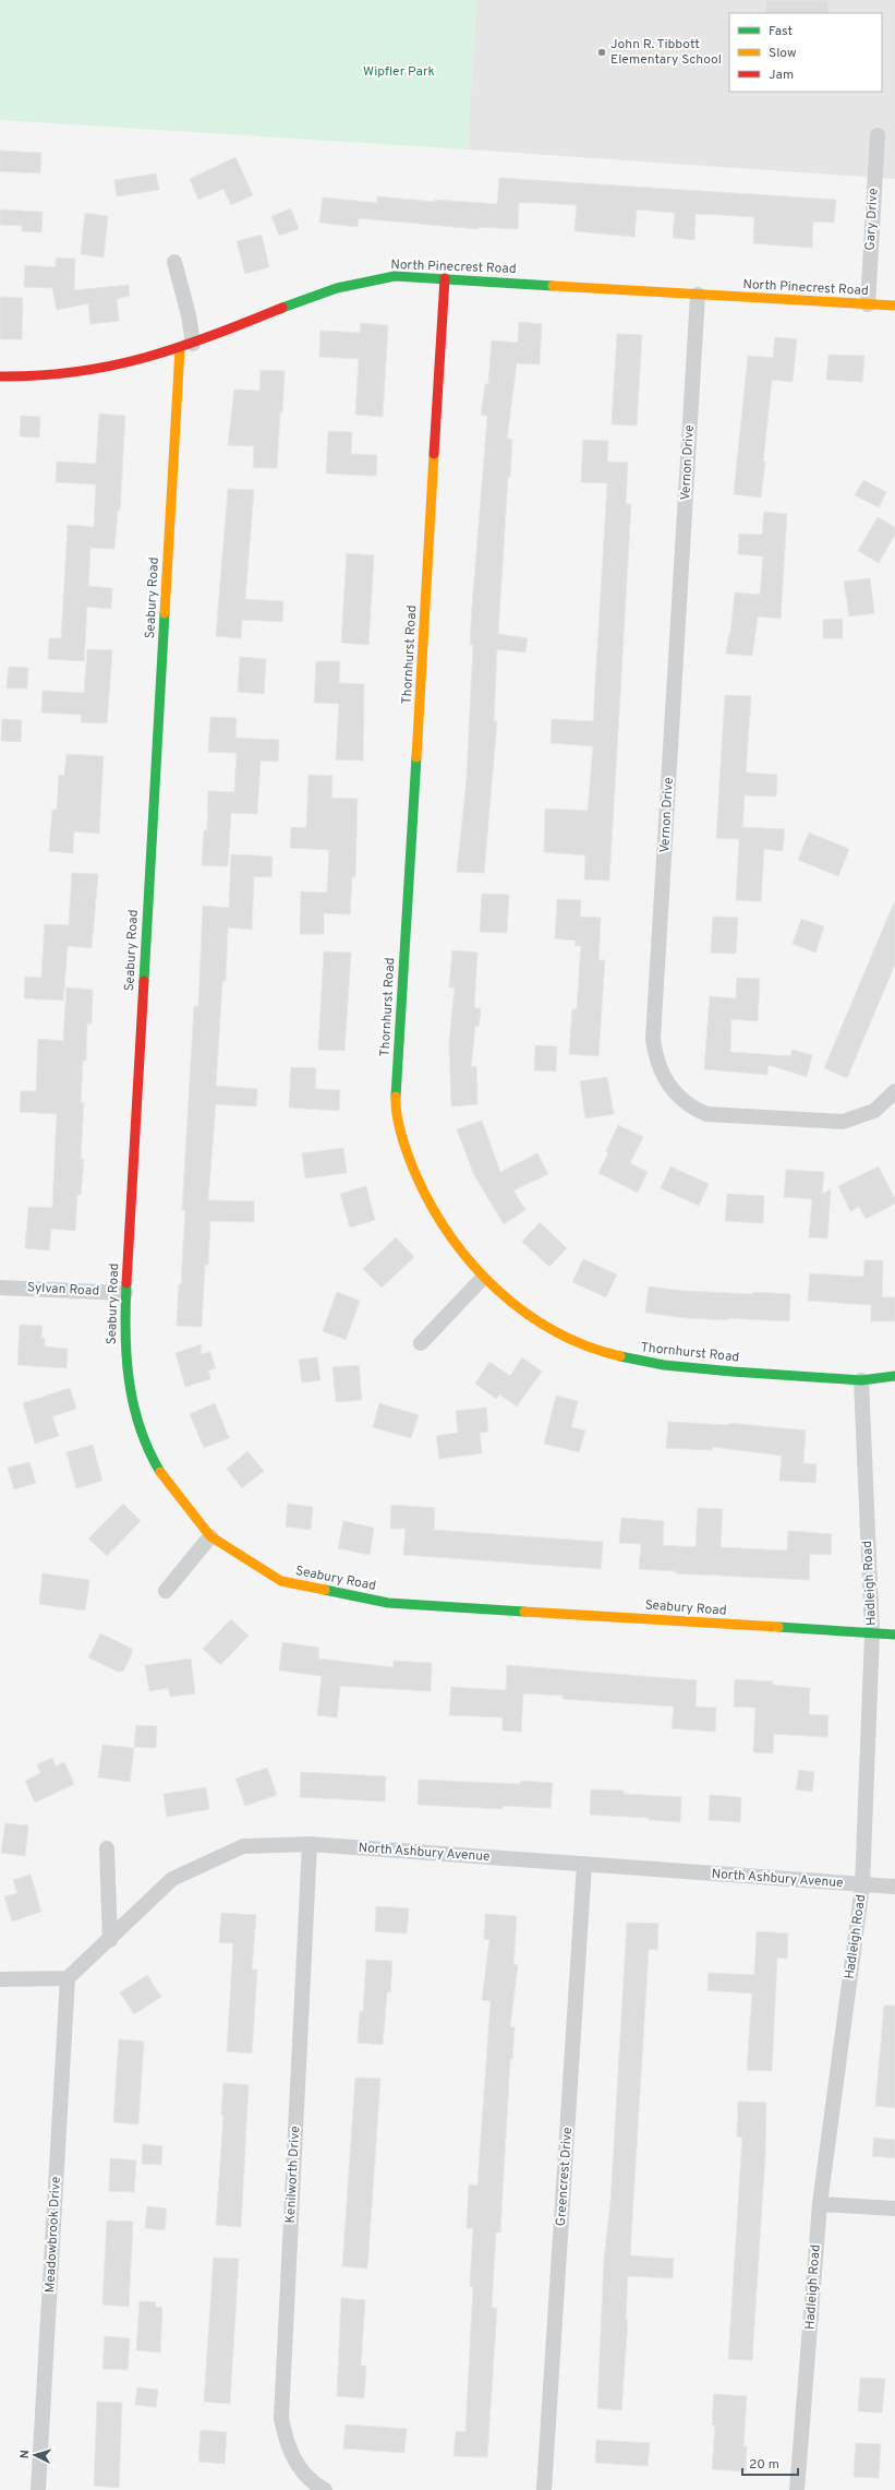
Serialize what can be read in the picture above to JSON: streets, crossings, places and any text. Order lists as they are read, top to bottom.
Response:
{
  "streets": {
    "street": [
      "Gary Drive",
      "North Pinecrest Road",
      "Vernon Drive",
      "Seabury Road",
      "Thornhurst Road",
      "Sylvan Road",
      "Hadleigh Road",
      "North Ashbury Avenue",
      "Kenilworth Drive",
      "Greencrest Drive",
      "Meadowbrook Drive"
    ]
  },
  "crossings": [
    ["Gary Drive", "North Pinecrest Road"],
    ["North Pinecrest Road", "Vernon Drive"],
    ["North Pinecrest Road", "Seabury Road"],
    ["North Pinecrest Road", "Thornhurst Road"],
    ["Seabury Road", "Sylvan Road"],
    ["Seabury Road", "Hadleigh Road"],
    ["Thornhurst Road", "Hadleigh Road"],
    ["Hadleigh Road", "North Ashbury Avenue"],
    ["North Ashbury Avenue", "Kenilworth Drive"],
    ["North Ashbury Avenue", "Greencrest Drive"],
    ["North Ashbury Avenue", "Meadowbrook Drive"]
  ],
  "parks": ["Wipfler Park"],
  "places": ["John R. Tibbott Elementary School"],
  "legend": ["Fast", "Slow", "Jam"],
  "scale_bar": "20 m",
  "north": "left"
}
